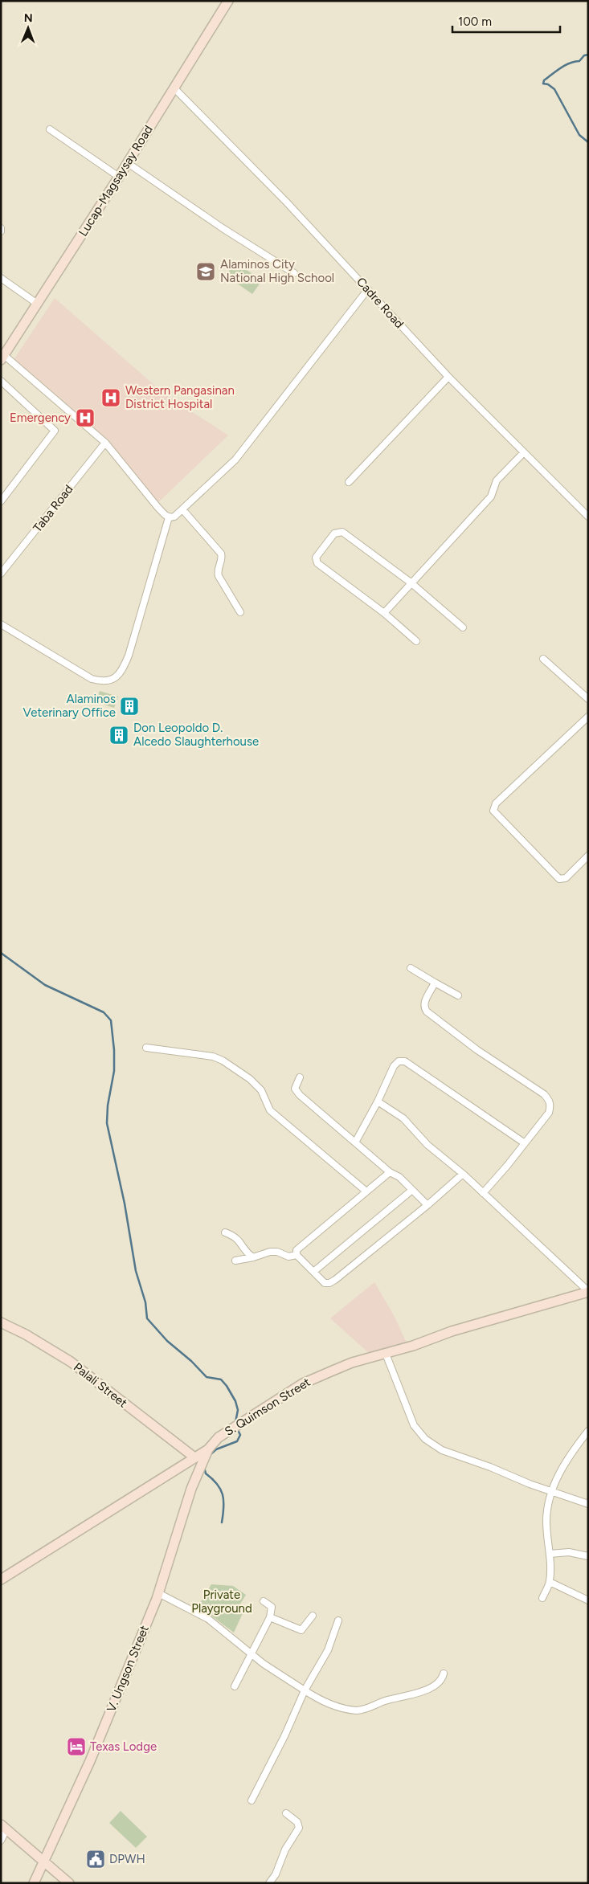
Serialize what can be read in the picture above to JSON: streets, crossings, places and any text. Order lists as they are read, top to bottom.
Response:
{
  "streets": {
    "street": [
      "Lucap-Magsaysay Road",
      "Cadre Road",
      "Taba Road",
      "Palali Street",
      "S. Quimson Street",
      "V. Ungson Street"
    ]
  },
  "crossings": [
    ["Lucap-Magsaysay Road", "Cadre Road"],
    ["Palali Street", "S. Quimson Street"],
    ["S. Quimson Street", "V. Ungson Street"]
  ],
  "parks": ["Private Playground"],
  "places": {
    "school or university": ["Alaminos City National High School"],
    "hospital": ["Western Pangasinan District Hospital", "Emergency"],
    "building": ["Alaminos Veterinary Office", "Don Leopoldo D. Alcedo Slaughterhouse"],
    "hotel": ["Texas Lodge"],
    "public building": ["DPWH"]
  },
  "scale_bar": "100 m",
  "north": "top"
}
